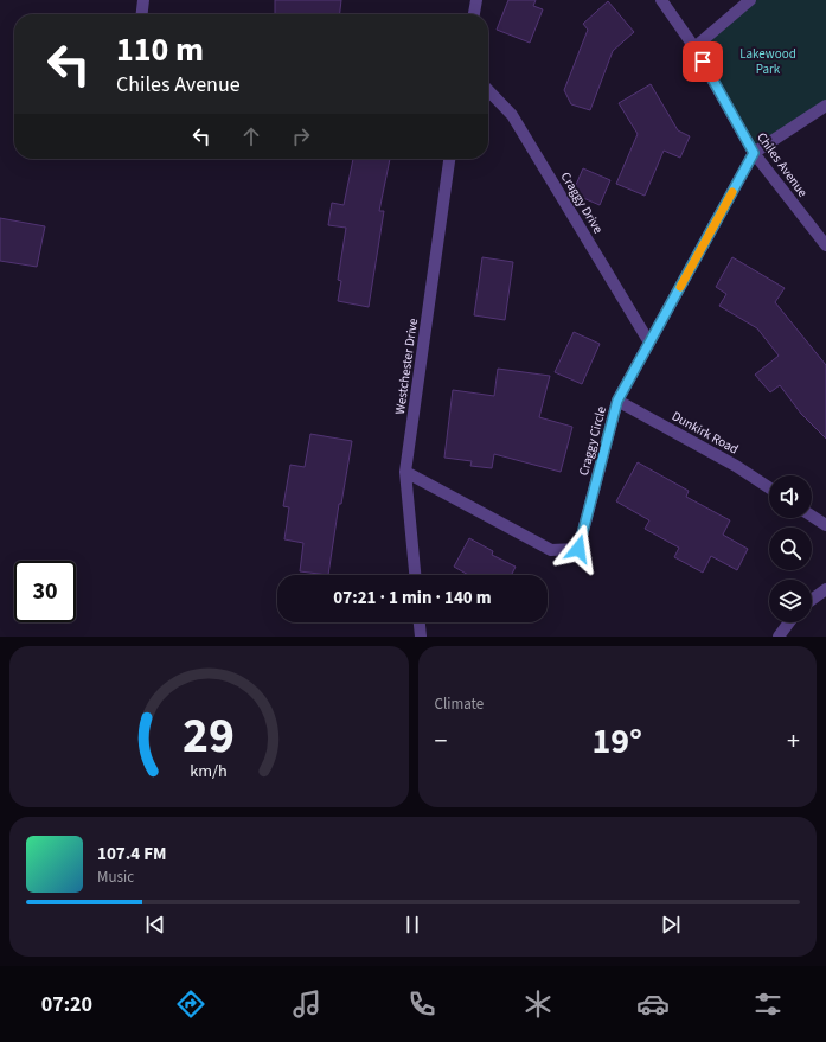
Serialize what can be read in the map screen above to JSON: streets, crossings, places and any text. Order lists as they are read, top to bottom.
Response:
{
  "streets": {
    "street": [
      "Chiles Avenue",
      "Craggy Drive",
      "Westchester Drive",
      "Dunkirk Road",
      "Craggy Circle"
    ]
  },
  "crossings": [
    ["Chiles Avenue", "Craggy Circle"],
    ["Craggy Drive", "Craggy Circle"],
    ["Westchester Drive", "Craggy Circle"],
    ["Dunkirk Road", "Craggy Circle"]
  ],
  "parks": ["Lakewood Park"],
  "page": {
    "turn": ["110 m", "Chiles Avenue"],
    "limit": "30",
    "trip": "07:21 · 1 min · 140 m",
    "tile": "Climate",
    "heat": ["−", "19°", "+"],
    "song": ["107.4 FM", "Music"],
    "tabs": "07:20",
    "gauge": ["29", "km/h"]
  }
}
